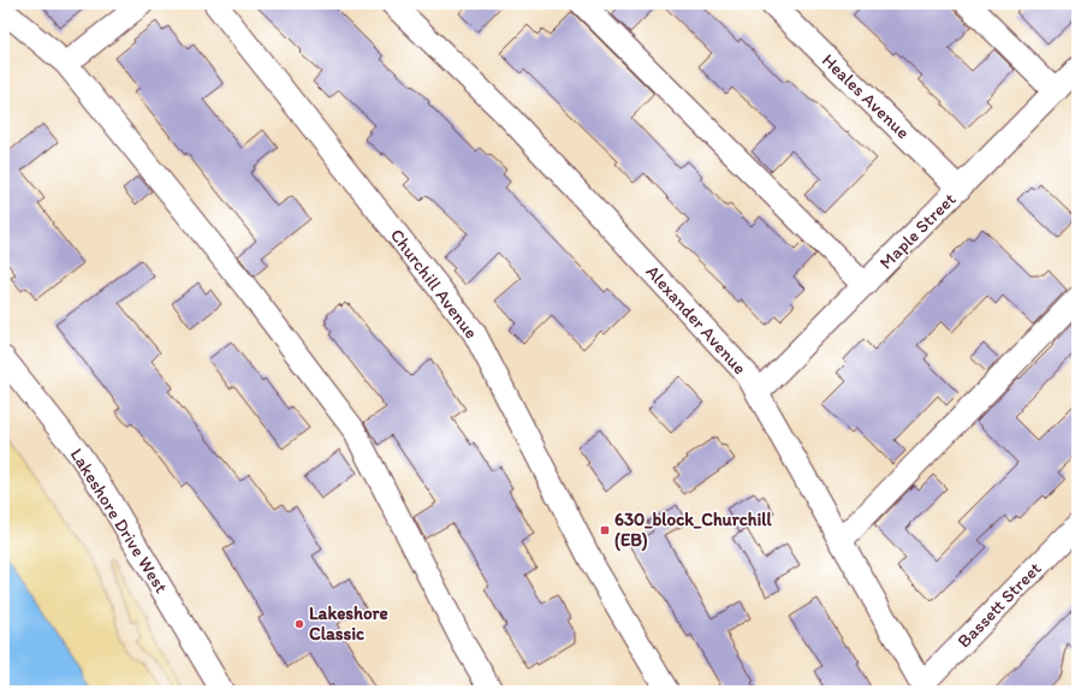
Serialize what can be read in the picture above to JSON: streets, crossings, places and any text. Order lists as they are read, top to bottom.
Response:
{
  "streets": {
    "street": [
      "Heales Avenue",
      "Maple Street",
      "Churchill Avenue",
      "Alexander Avenue",
      "Lakeshore Drive West",
      "Bassett Street"
    ]
  },
  "crossings": [
    ["Heales Avenue", "Maple Street"],
    ["Maple Street", "Alexander Avenue"],
    ["Alexander Avenue", "Bassett Street"]
  ],
  "places": {
    "transit": ["630_block_Churchill (EB)"],
    "other": ["Lakeshore Classic"]
  }
}
